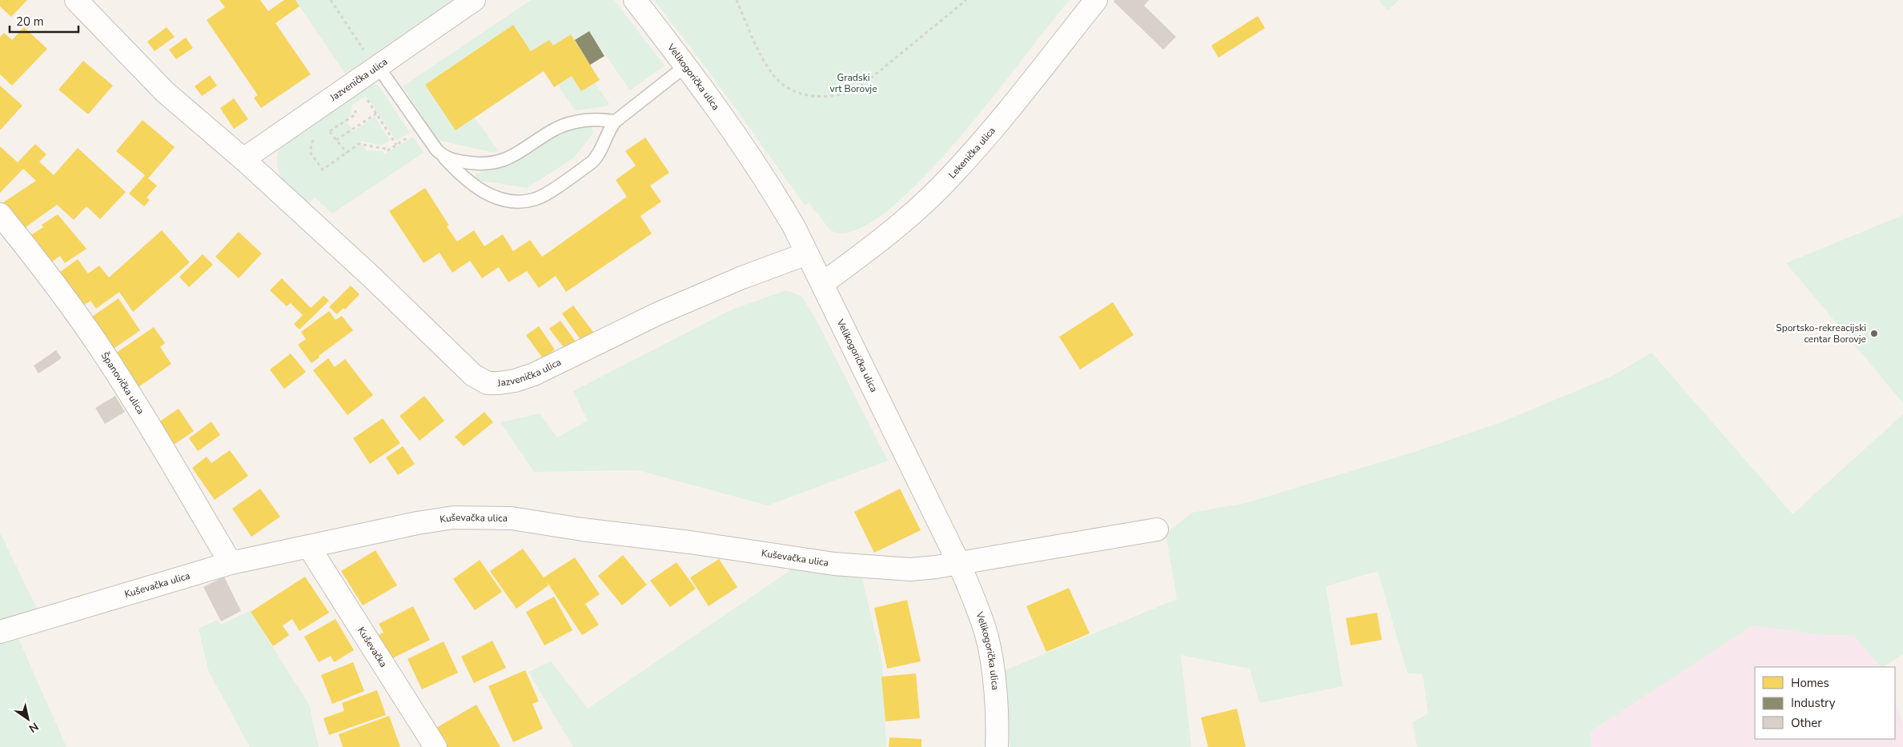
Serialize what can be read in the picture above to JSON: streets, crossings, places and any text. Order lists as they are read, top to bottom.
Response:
{
  "streets": {
    "street": [
      "Velikogorička ulica",
      "Jazvenička ulica",
      "Lekenička ulica",
      "Španovička ulica",
      "Kuševačka ulica",
      "Kuševačka"
    ]
  },
  "crossings": [
    ["Velikogorička ulica", "Jazvenička ulica"],
    ["Velikogorička ulica", "Lekenička ulica"],
    ["Velikogorička ulica", "Kuševačka ulica"],
    ["Španovička ulica", "Kuševačka ulica"],
    ["Kuševačka ulica", "Kuševačka"]
  ],
  "parks": ["Gradski vrt Borovje"],
  "places": ["Sportsko-rekreacijski centar Borovje"],
  "legend": ["Homes", "Industry", "Other"],
  "scale_bar": "20 m",
  "north": "bottom right"
}
